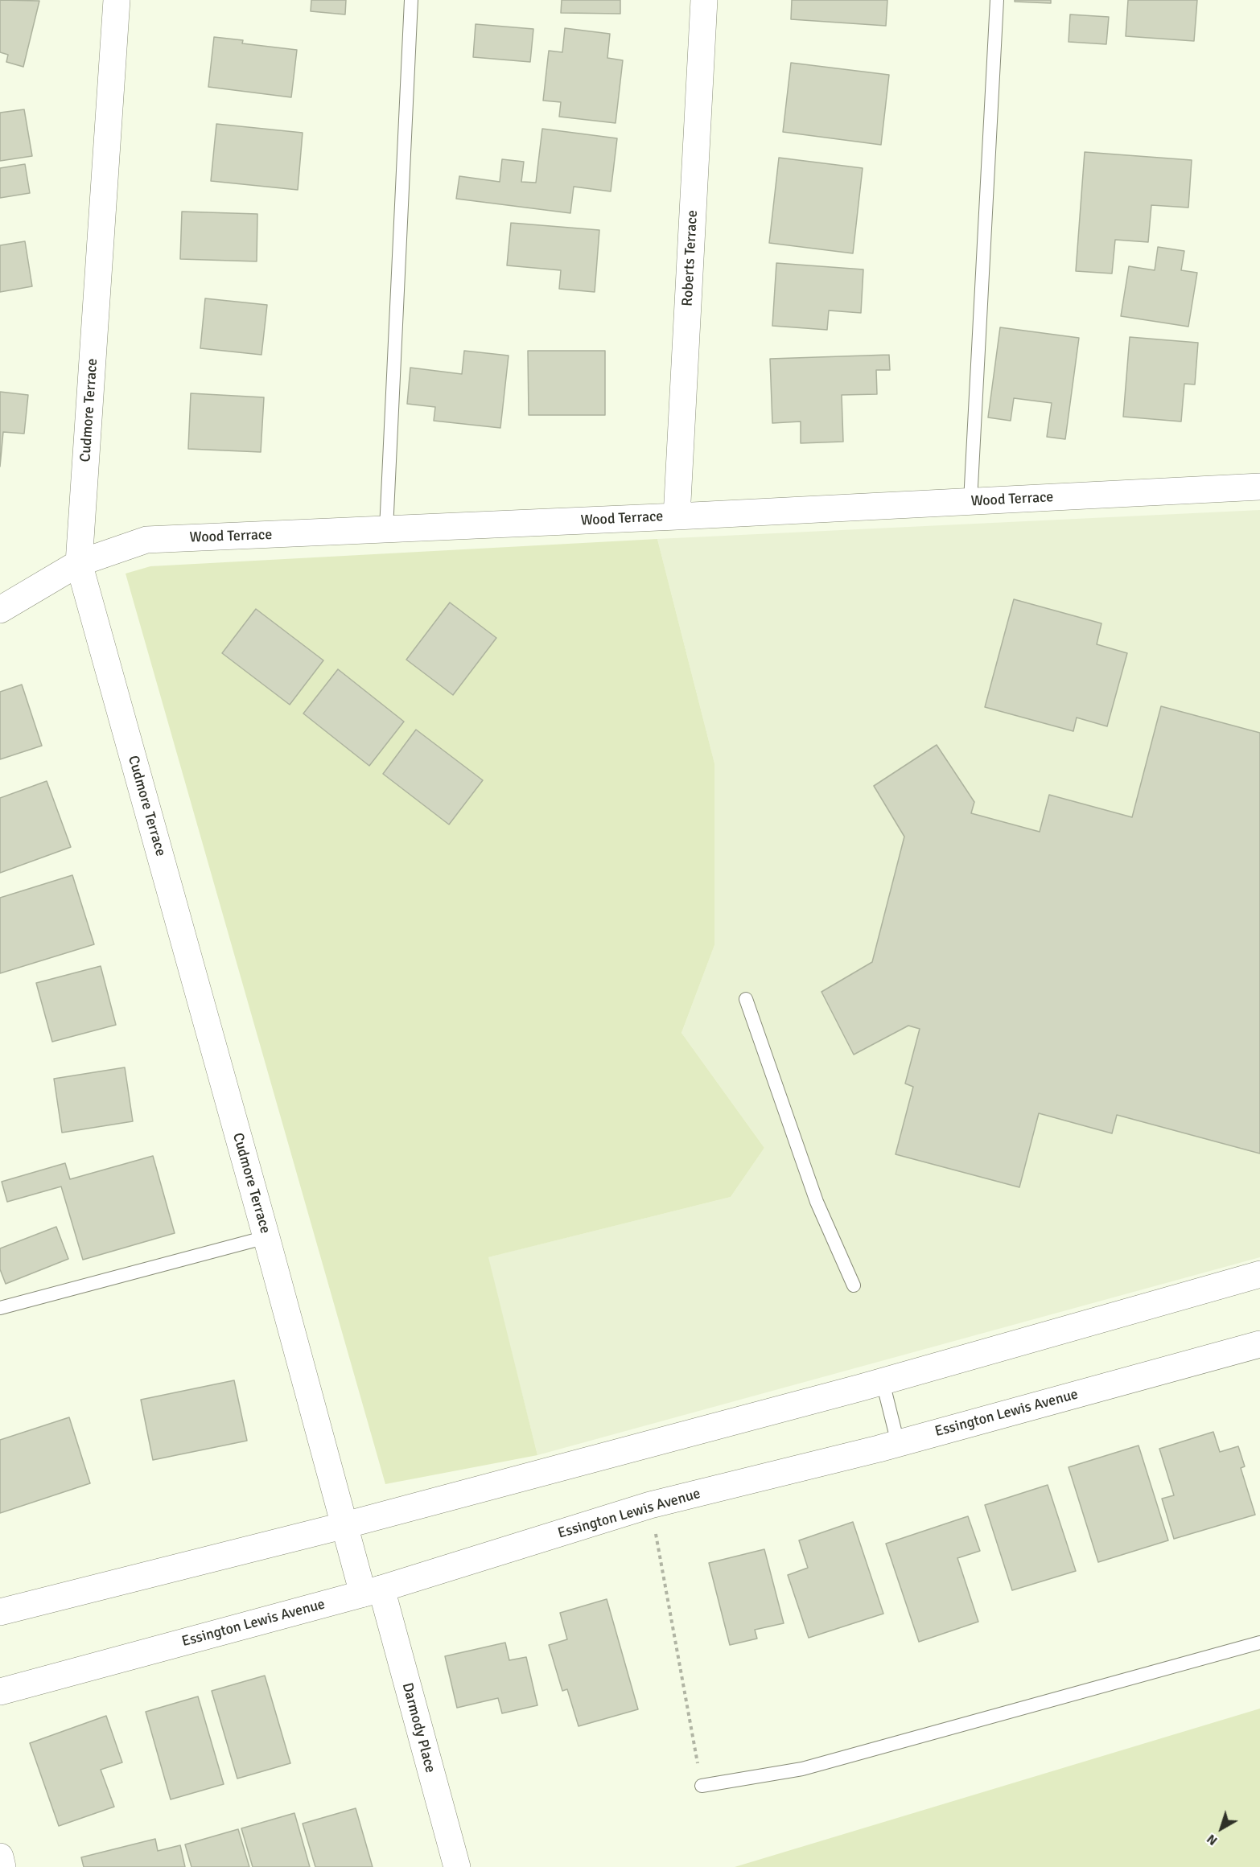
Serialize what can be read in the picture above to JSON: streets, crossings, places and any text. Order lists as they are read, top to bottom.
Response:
{
  "streets": {
    "street": [
      "Roberts Terrace",
      "Cudmore Terrace",
      "Wood Terrace",
      "Essington Lewis Avenue",
      "Darmody Place"
    ]
  },
  "crossings": [
    ["Roberts Terrace", "Wood Terrace"],
    ["Cudmore Terrace", "Wood Terrace"],
    ["Cudmore Terrace", "Essington Lewis Avenue"],
    ["Cudmore Terrace", "Darmody Place"],
    ["Essington Lewis Avenue", "Darmody Place"]
  ],
  "north": "bottom left"
}
